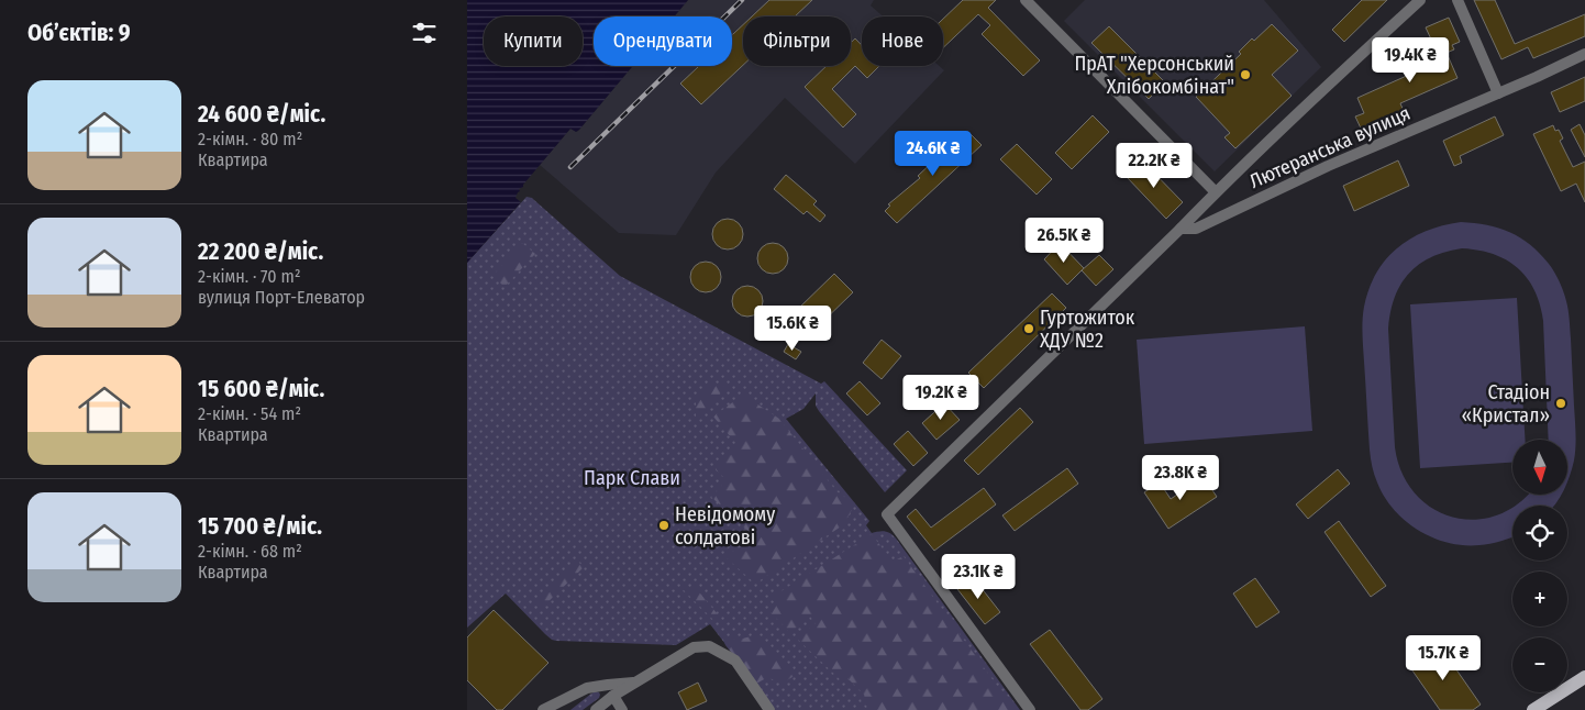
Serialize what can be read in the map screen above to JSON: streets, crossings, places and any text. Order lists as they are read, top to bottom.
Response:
{
  "streets": {
    "street": ["Лютеранська вулиця"]
  },
  "parks": ["Парк Слави"],
  "places": [
    "ПрАТ \"Херсонський Хлібокомбінат\"",
    "Гуртожиток ХДУ №2",
    "Стадіон «Кристал»",
    "Невідомому солдатові"
  ],
  "north": "bottom",
  "page": {
    "heading": "Об’єктів: 9",
    "chip": [
      "Купити",
      "Орендувати",
      "Фільтри",
      "Нове"
    ],
    "price": [
      "19.4K ₴",
      "24.6K ₴",
      "22.2K ₴",
      "26.5K ₴",
      "15.6K ₴",
      "19.2K ₴",
      "23.8K ₴",
      "23.1K ₴",
      "15.7K ₴"
    ],
    "list": [
      {
        "name": "24 600 ₴/міс.",
        "note": "2-кімн. · 80 m² · Квартира"
      },
      {
        "name": "22 200 ₴/міс.",
        "note": "2-кімн. · 70 m² · вулиця Порт-Елеватор"
      },
      {
        "name": "15 600 ₴/міс.",
        "note": "2-кімн. · 54 m² · Квартира"
      },
      {
        "name": "15 700 ₴/міс.",
        "note": "2-кімн. · 68 m² · Квартира"
      }
    ],
    "map_buttons": ["+", "−"]
  }
}
